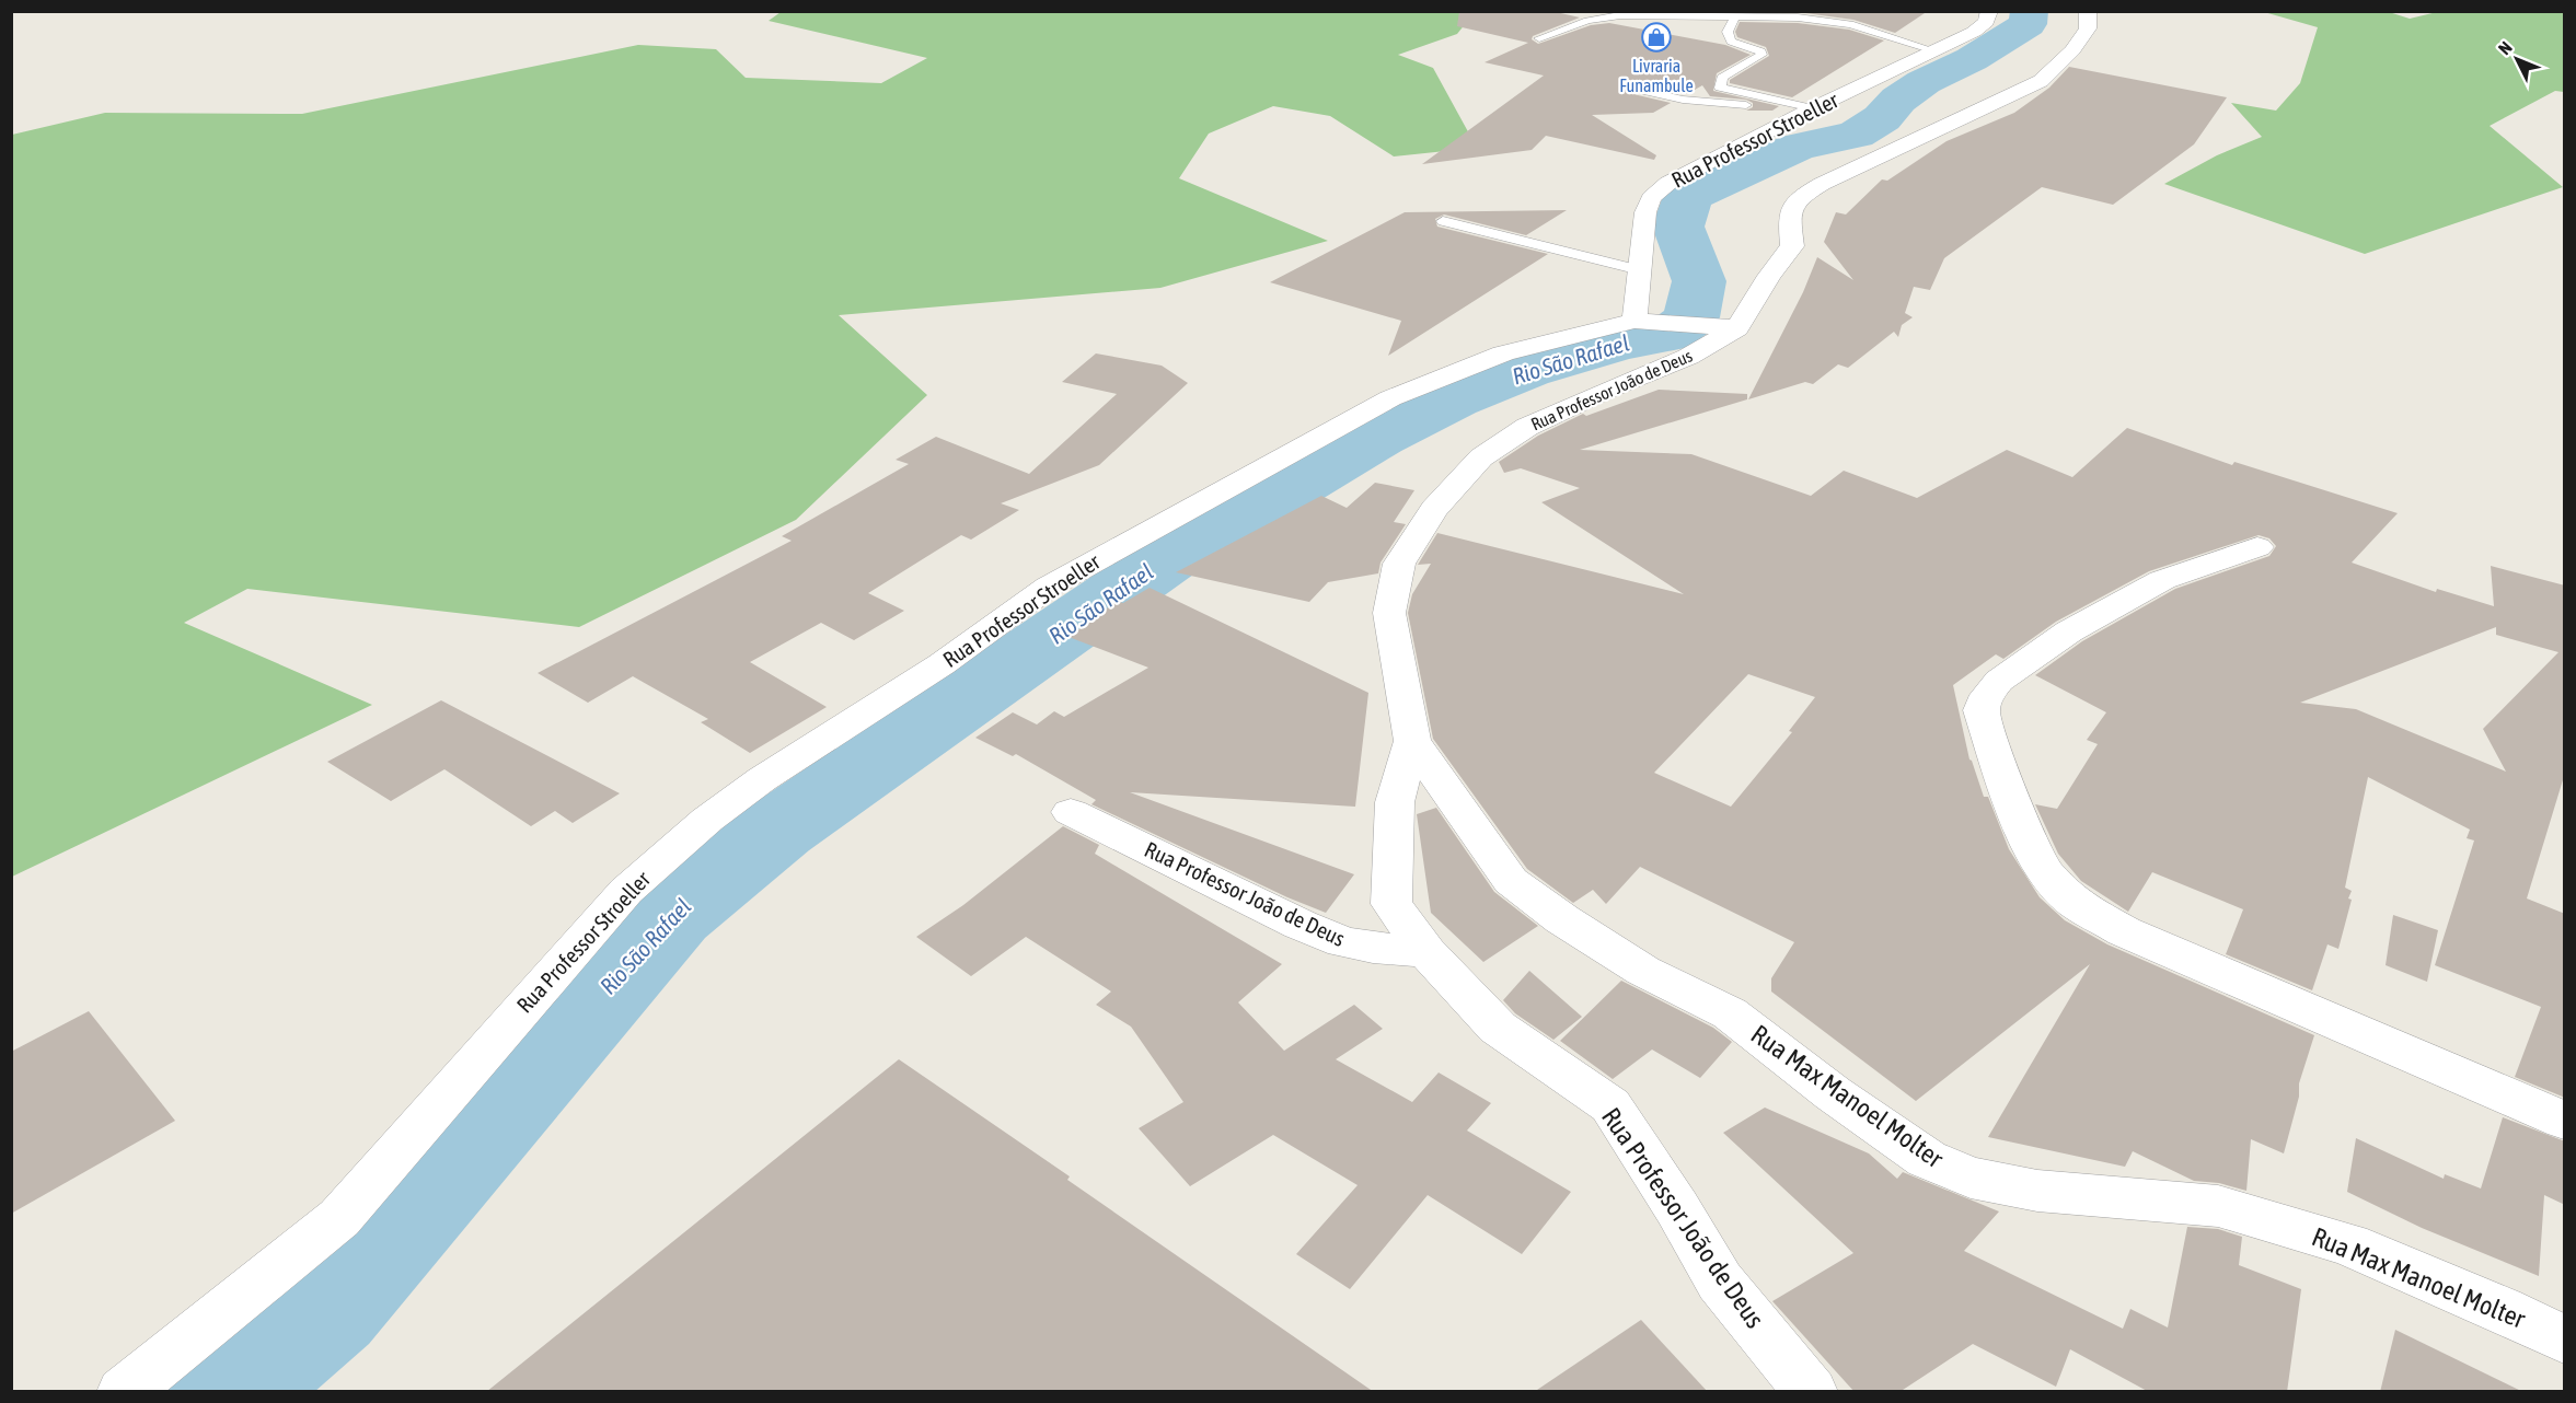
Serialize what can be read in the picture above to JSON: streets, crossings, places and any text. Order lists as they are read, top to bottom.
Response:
{
  "streets": {
    "street": ["Rua Professor Stroeller", "Rua Professor João de Deus", "Rua Max Manoel Molter"]
  },
  "crossings": [
    ["Rua Professor João de Deus", "Rua Max Manoel Molter"]
  ],
  "water": ["Rio São Rafael"],
  "places": {
    "shop": ["Livraria Funambule"]
  },
  "north": "top left"
}
